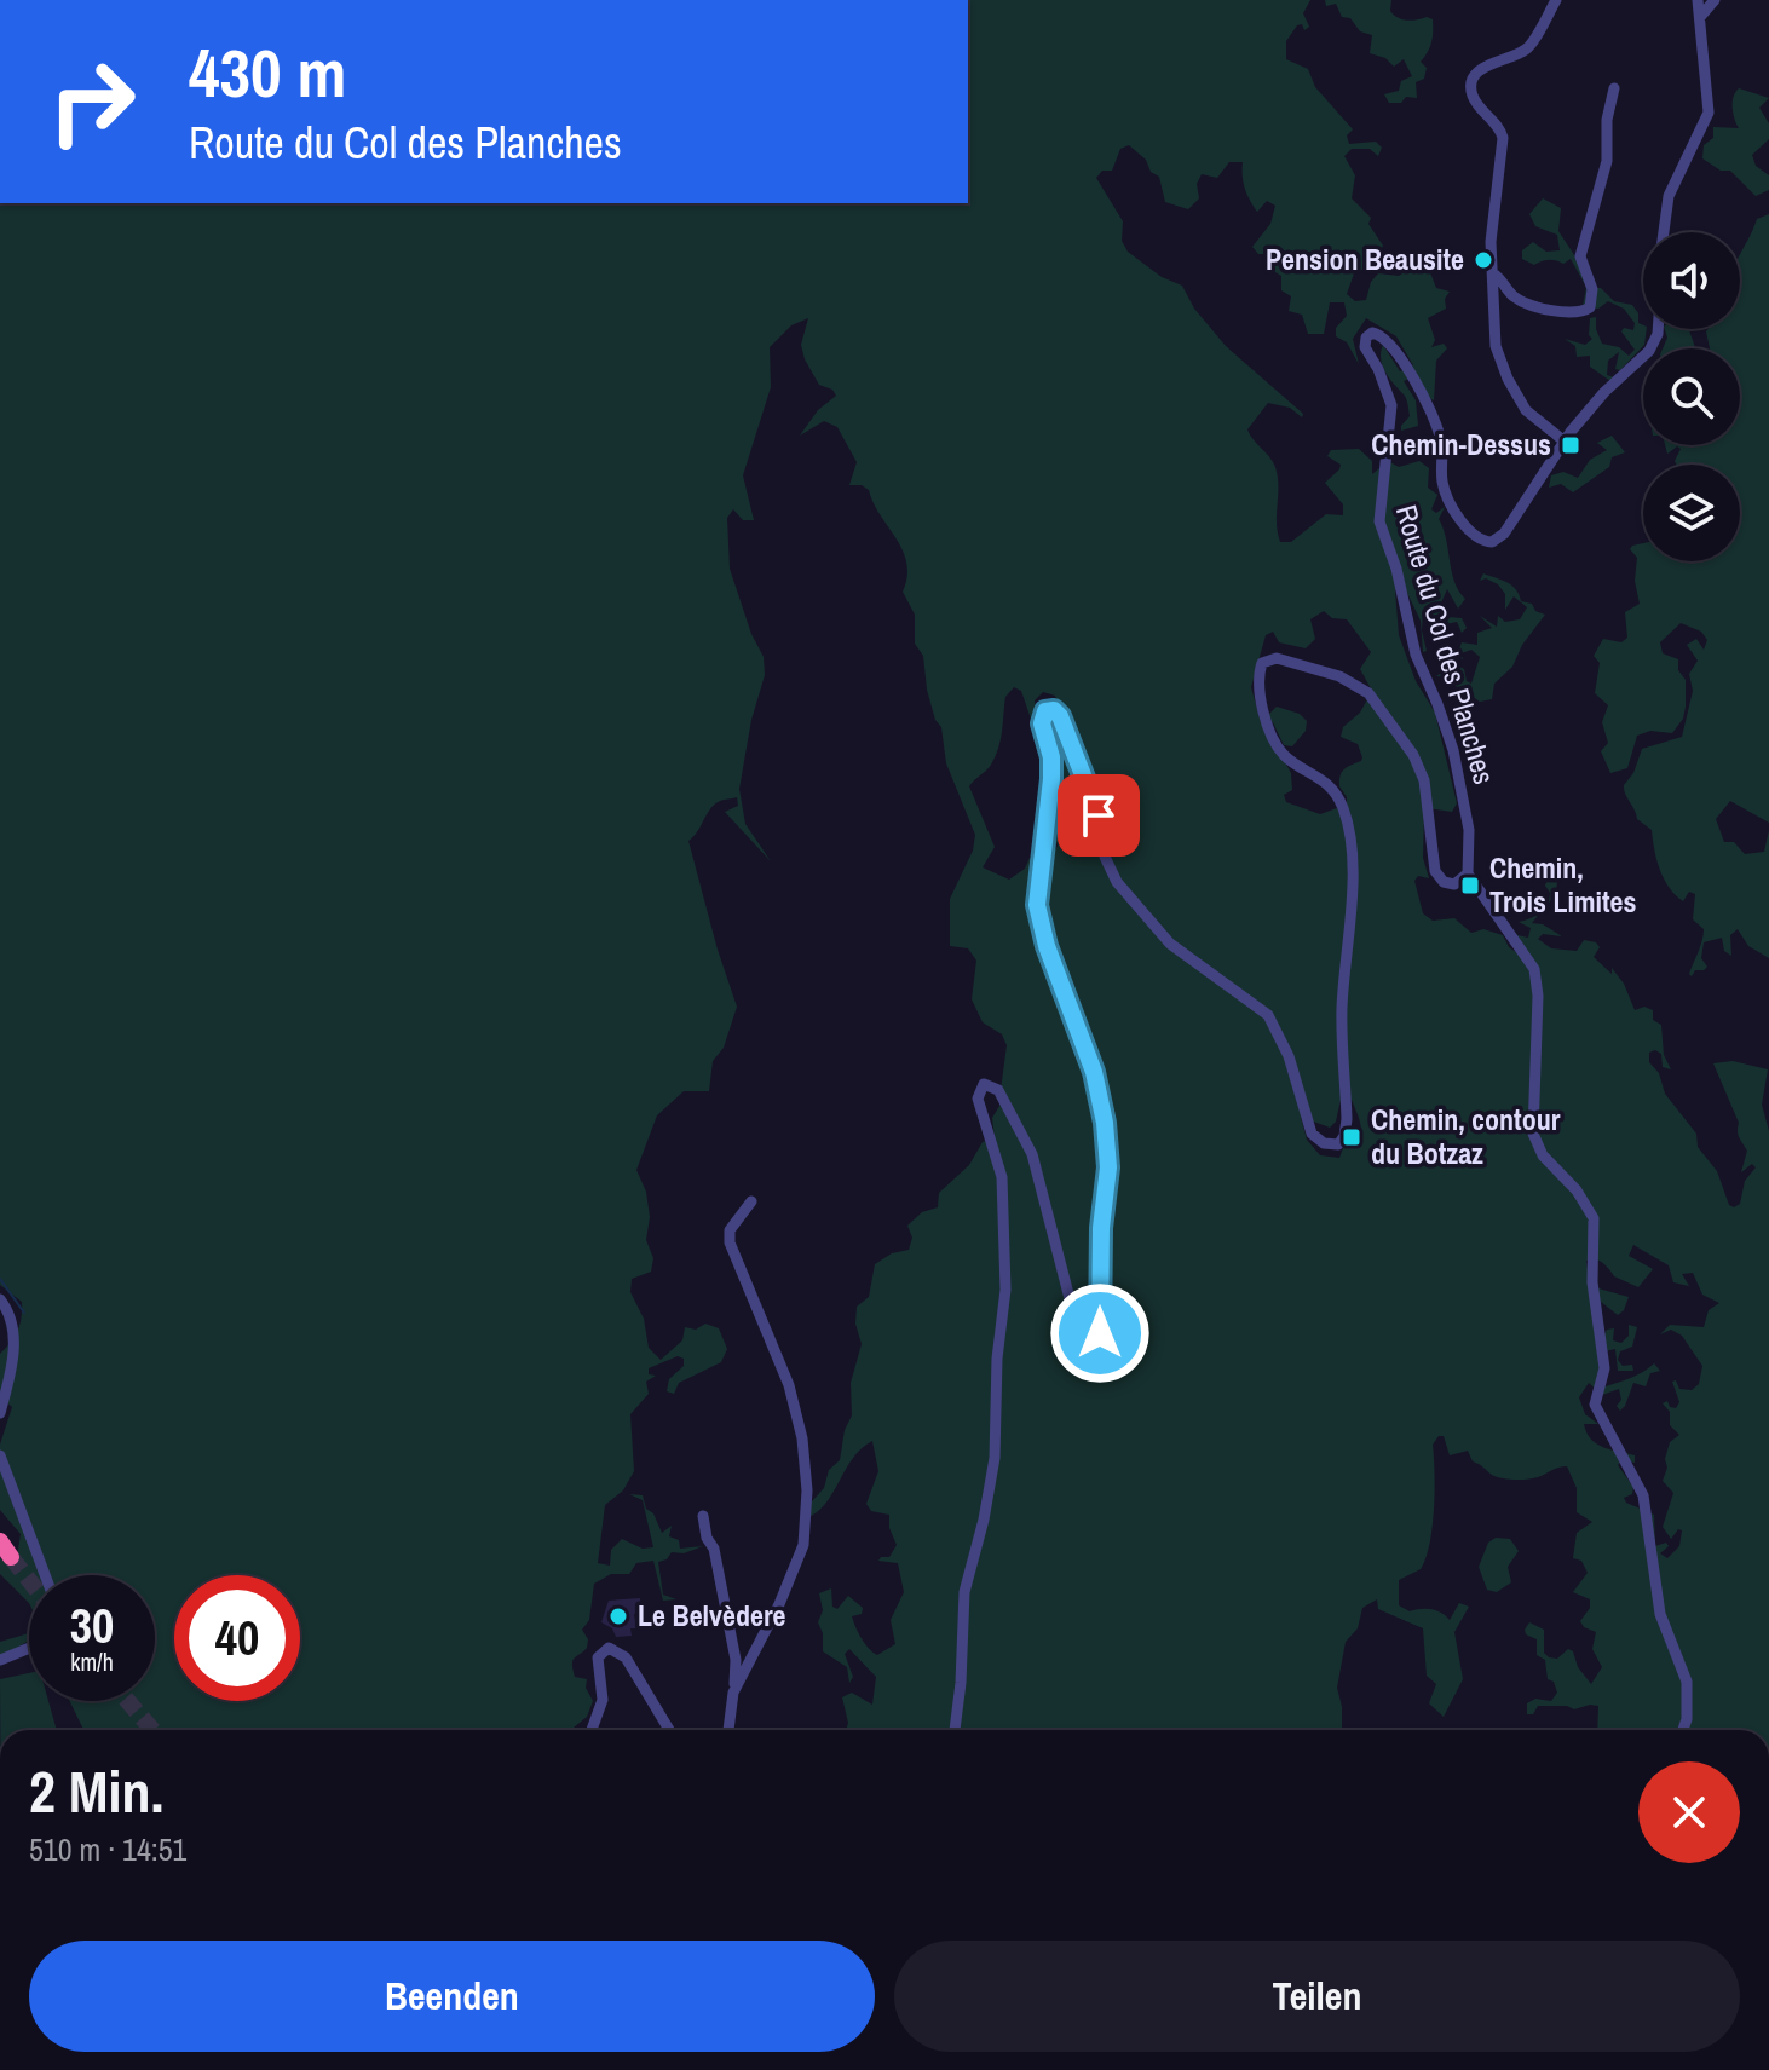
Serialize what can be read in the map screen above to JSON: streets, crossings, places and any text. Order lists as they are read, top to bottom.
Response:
{
  "streets": {
    "street": ["Route du Col des Planches"]
  },
  "places": {
    "other": ["Pension Beausite", "Le Belvèdere"],
    "transit": ["Chemin-Dessus", "Chemin, Trois Limites", "Chemin, contour du Botzaz"]
  },
  "page": {
    "turn": ["430 m", "Route du Col des Planches"],
    "speed": "30 km/h",
    "limit": "40",
    "heading": ["2 Min.", "510 m · 14:51"],
    "buttons": ["Beenden", "Teilen"]
  }
}
